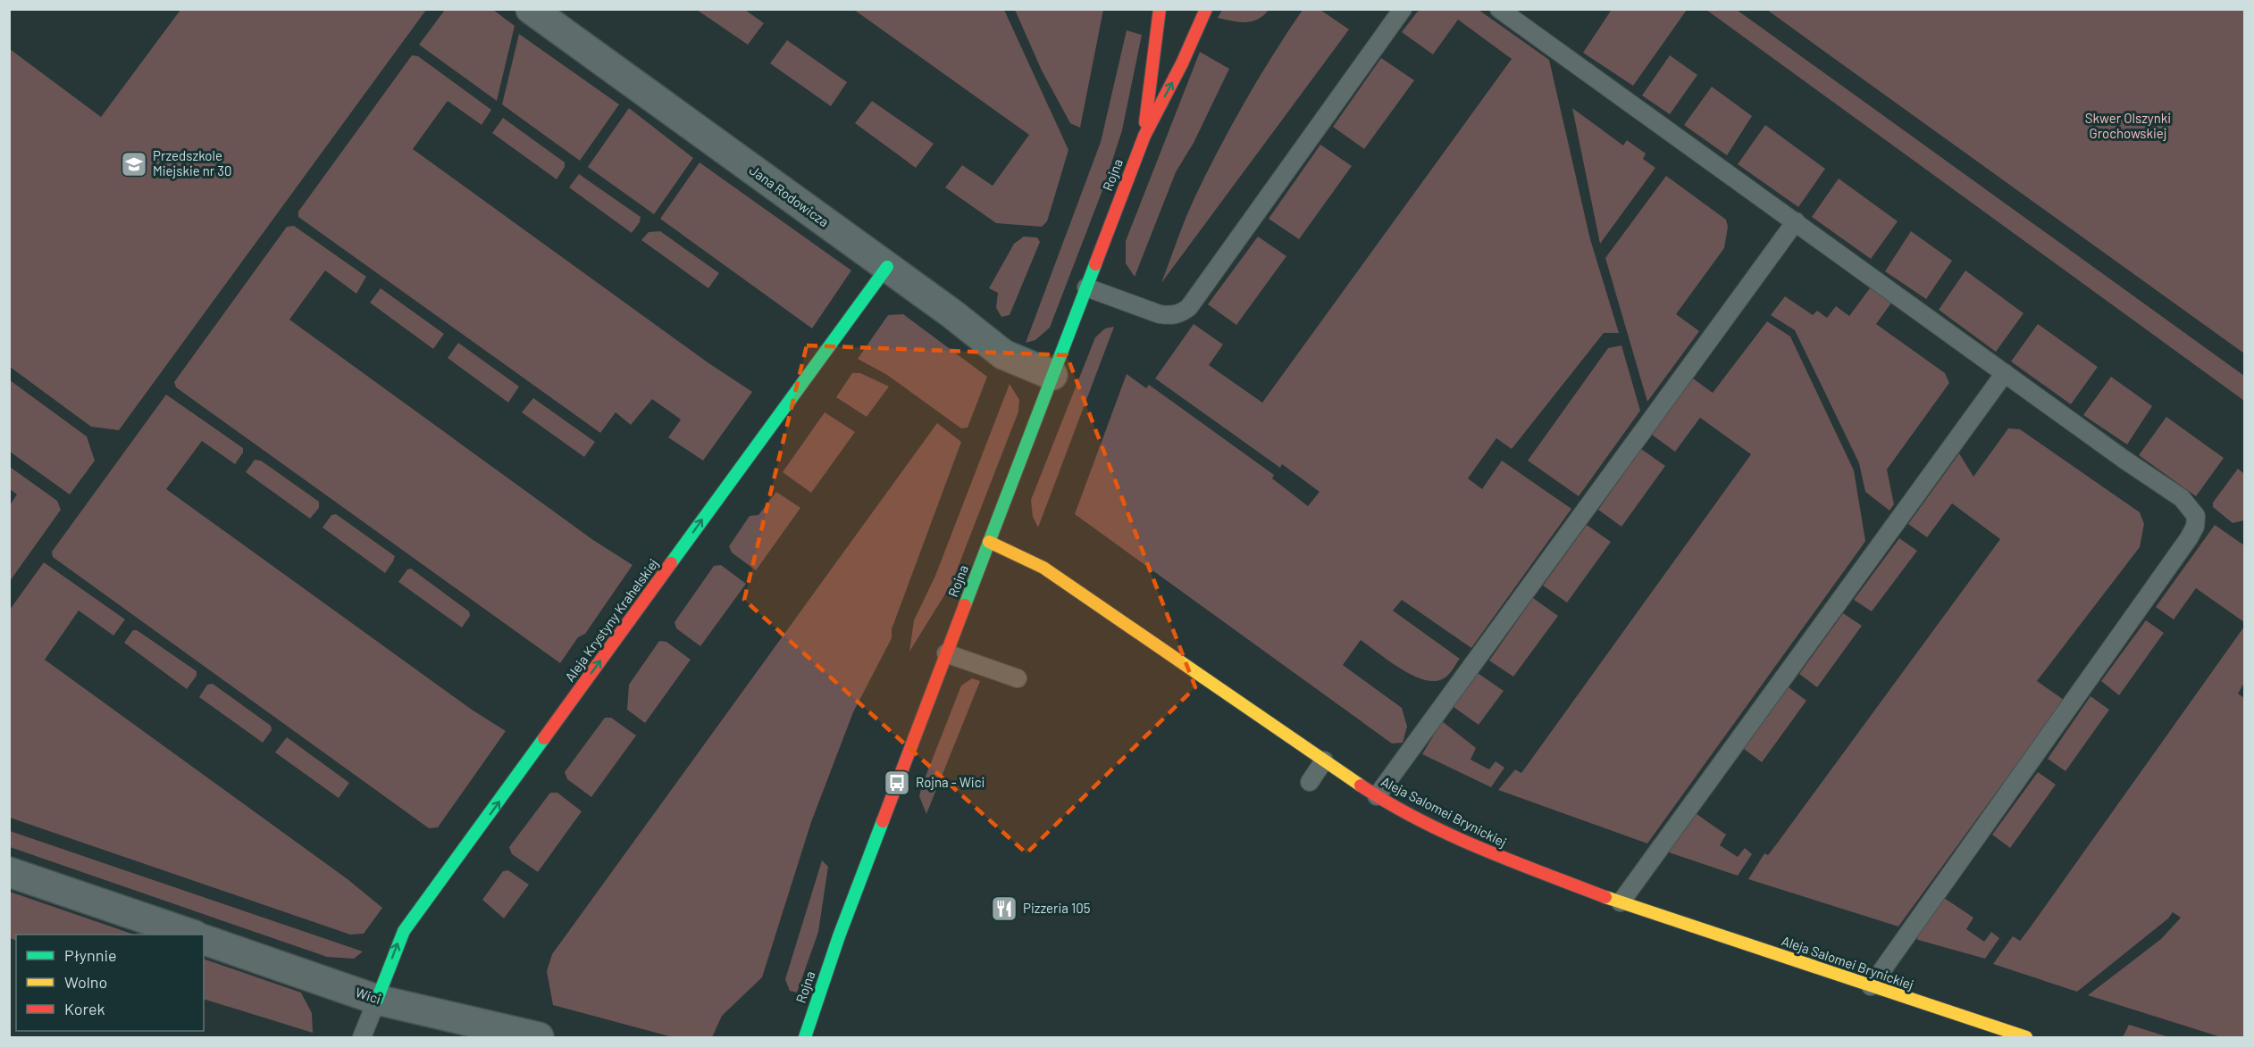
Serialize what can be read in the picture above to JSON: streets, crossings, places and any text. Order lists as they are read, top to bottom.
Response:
{
  "streets": {
    "street": [
      "Rojna",
      "Jana Rodowicza",
      "Aleja Krystyny Krahelskiej",
      "Aleja Salomei Brynickiej",
      "Wici"
    ]
  },
  "crossings": [
    ["Rojna", "Jana Rodowicza"],
    ["Rojna", "Aleja Salomei Brynickiej"],
    ["Jana Rodowicza", "Aleja Krystyny Krahelskiej"],
    ["Aleja Krystyny Krahelskiej", "Wici"]
  ],
  "one_way": ["Aleja Krystyny Krahelskiej"],
  "parks": ["Skwer Olszynki Grochowskiej"],
  "places": {
    "school or university": ["Przedszkole Miejskie nr 30"],
    "bus stop": ["Rojna - Wici"],
    "restaurant": ["Pizzeria 105"]
  },
  "legend": ["Płynnie", "Wolno", "Korek"]
}
